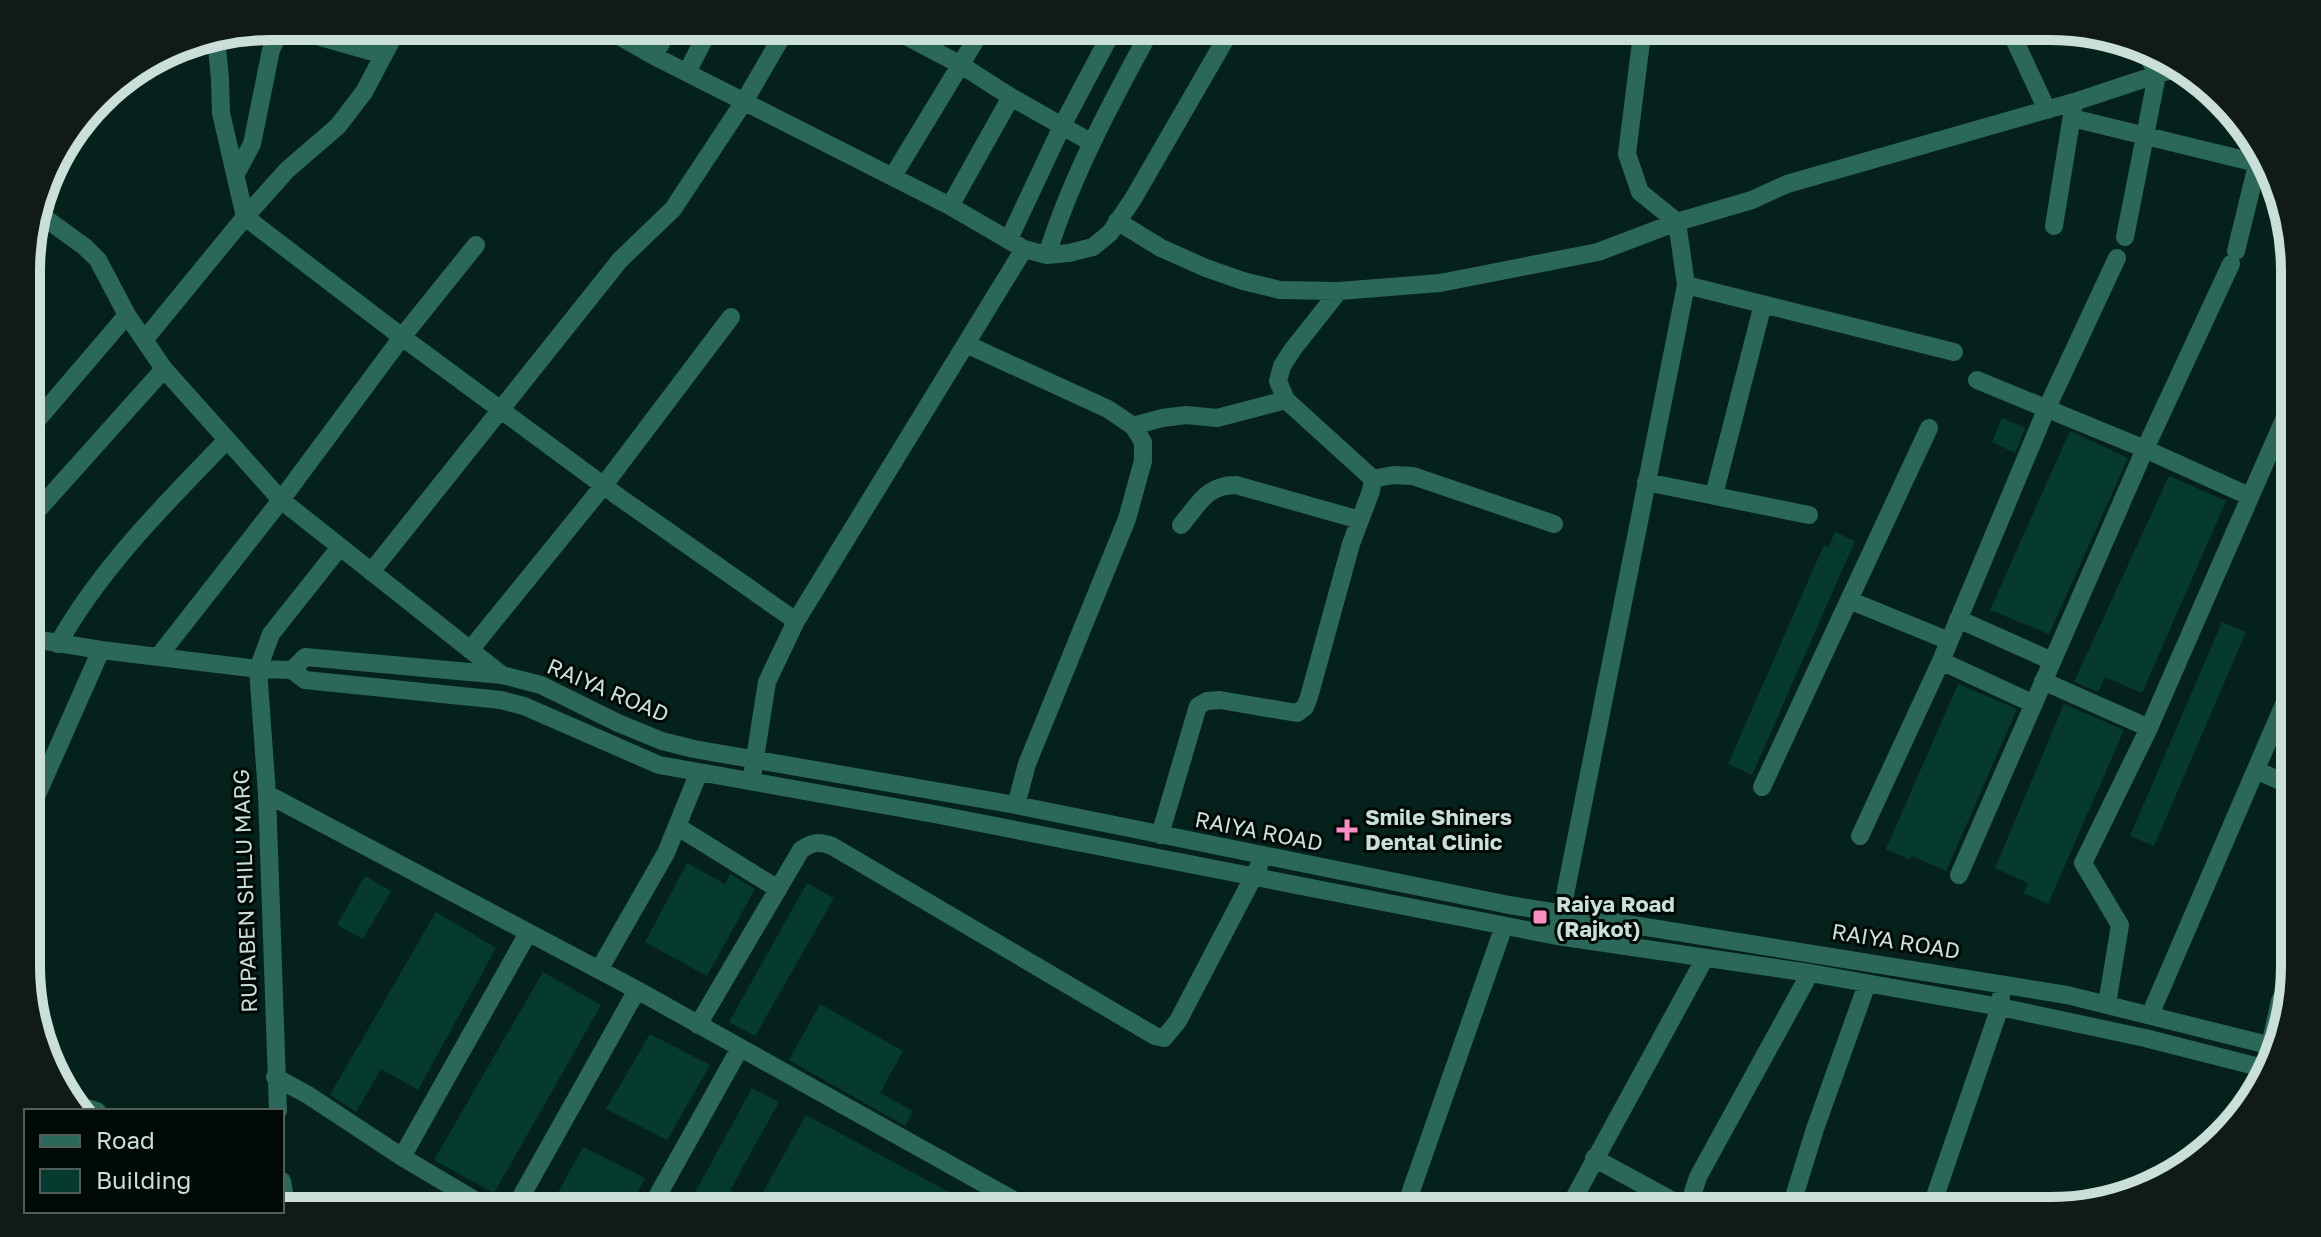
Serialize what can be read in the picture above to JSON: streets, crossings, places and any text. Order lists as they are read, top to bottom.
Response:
{
  "streets": {
    "street": ["RAIYA ROAD", "RUPABEN SHILU MARG"]
  },
  "crossings": [
    ["RAIYA ROAD", "RUPABEN SHILU MARG"]
  ],
  "places": {
    "health": ["Smile Shiners Dental Clinic"],
    "transit": ["Raiya Road (Rajkot)"]
  },
  "legend": ["Road", "Building"]
}
